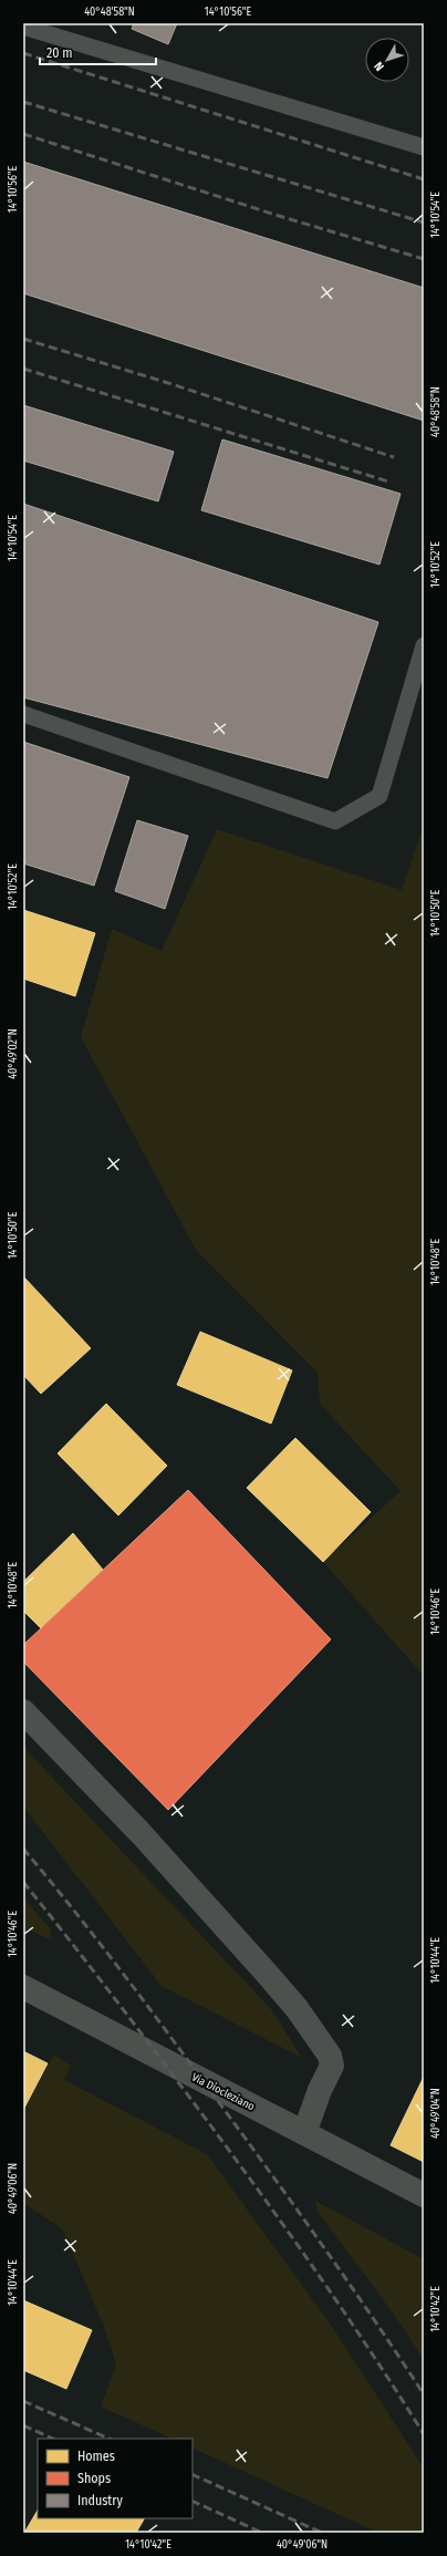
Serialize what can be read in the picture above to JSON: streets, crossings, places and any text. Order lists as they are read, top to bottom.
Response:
{
  "streets": {
    "street": ["Via Diocleziano"]
  },
  "legend": ["Homes", "Shops", "Industry"],
  "scale_bar": "20 m",
  "north": "bottom left",
  "coordinates": [
    "40°48'58\"N",
    "14°10'56\"E",
    "14°10'54\"E",
    "14°10'52\"E",
    "14°10'50\"E",
    "40°49'02\"N",
    "14°10'48\"E",
    "14°10'46\"E",
    "14°10'44\"E",
    "40°49'04\"N",
    "40°49'06\"N",
    "14°10'42\"E"
  ]
}
